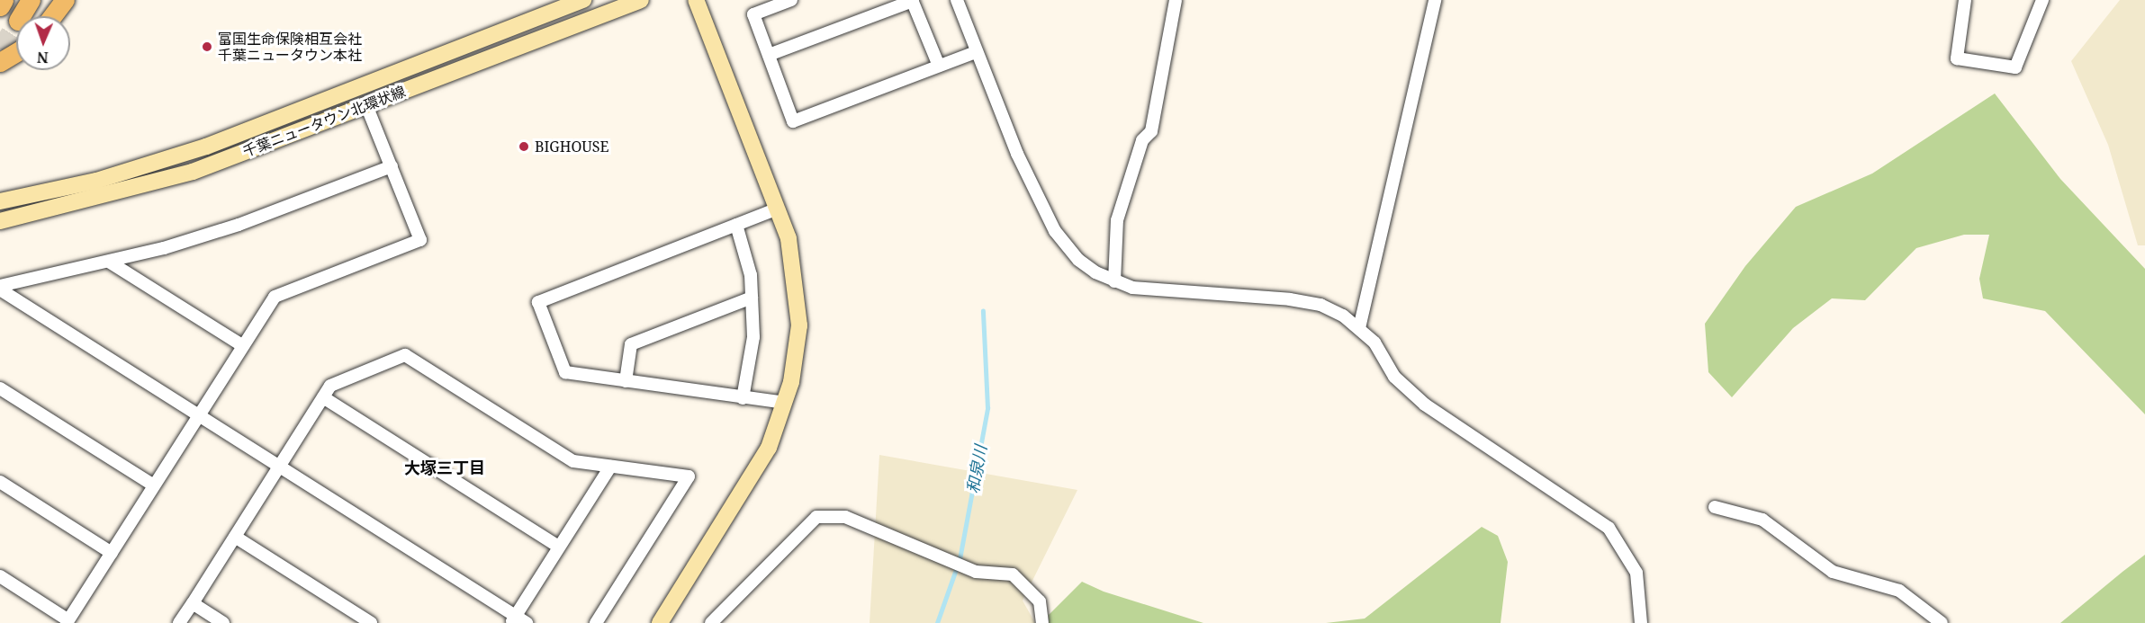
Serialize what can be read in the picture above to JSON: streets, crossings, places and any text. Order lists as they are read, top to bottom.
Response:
{
  "streets": {
    "main road": ["千葉ニュータウン北環状線"]
  },
  "districts": ["大塚三丁目"],
  "water": ["和泉川"],
  "places": ["富国生命保険相互会社 千葉ニュータウン本社", "BIGHOUSE"],
  "north": "bottom"
}
